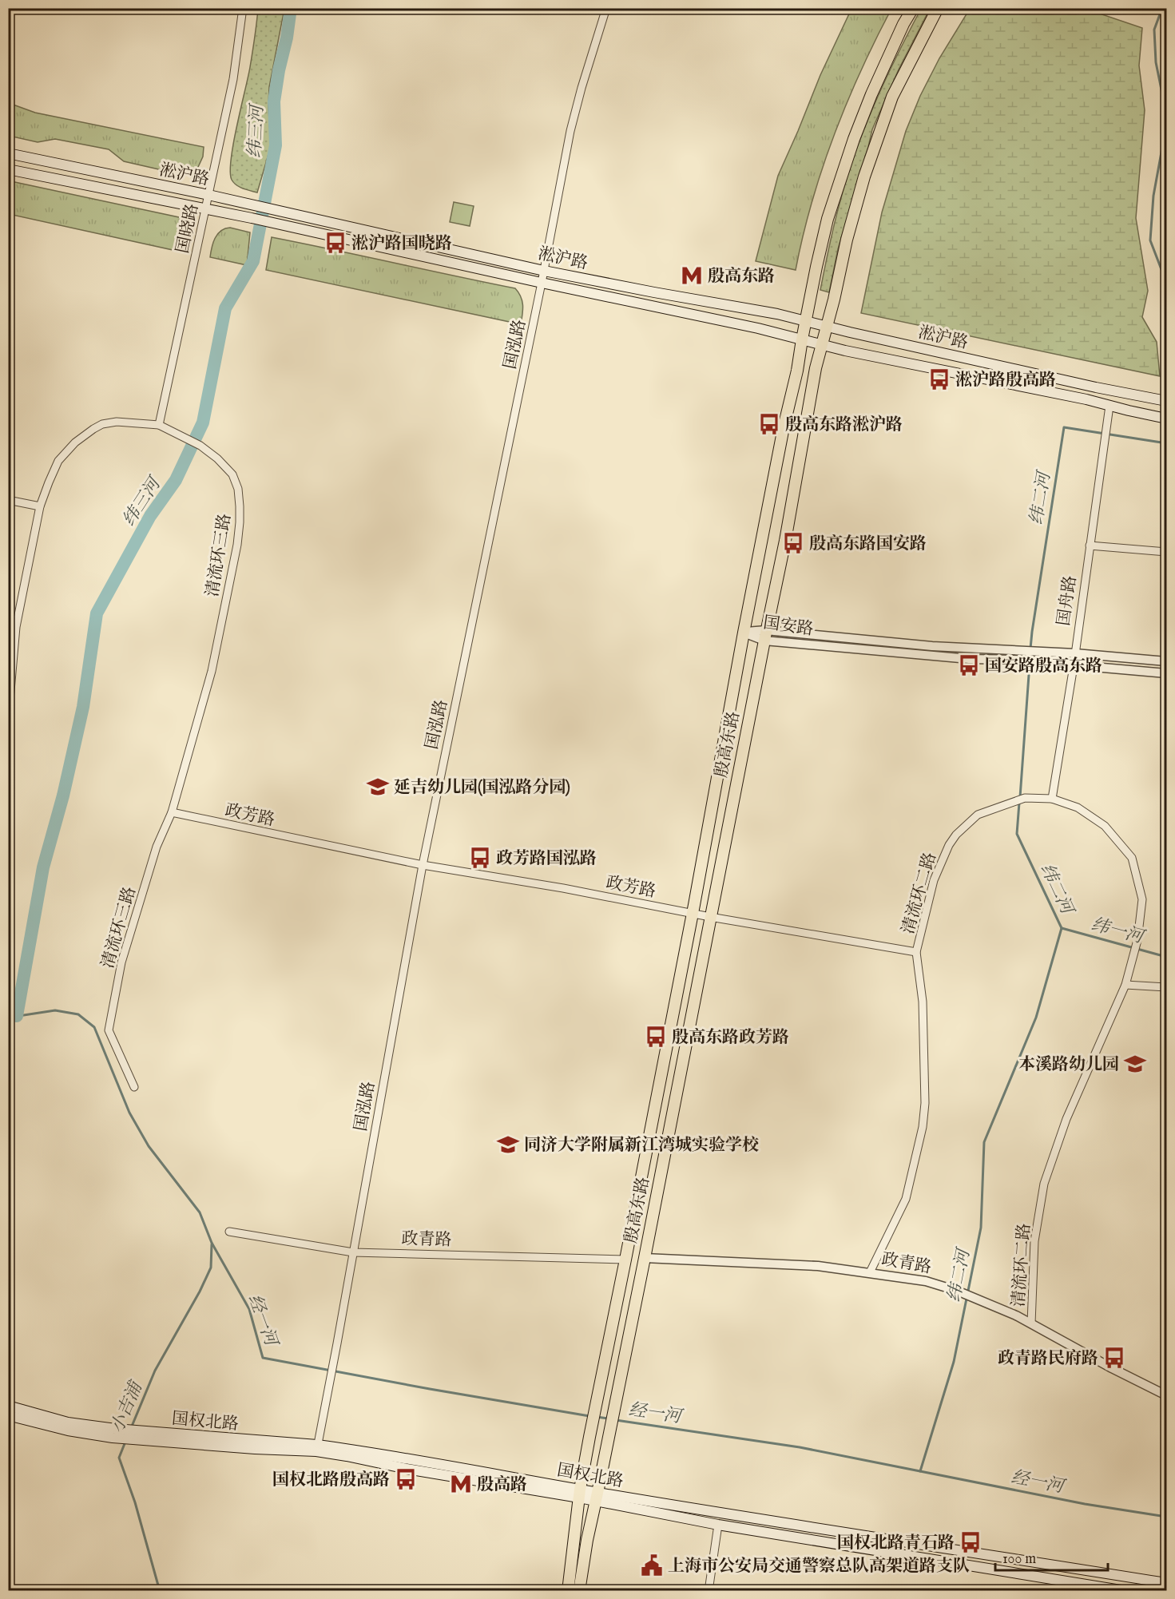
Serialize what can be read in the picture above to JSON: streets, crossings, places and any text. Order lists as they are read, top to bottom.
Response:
{
  "streets": {
    "main road": ["淞沪路", "殷高东路", "国权北路"],
    "street": [
      "国晓路",
      "国泓路",
      "清流环三路",
      "国舟路",
      "国安路",
      "政芳路",
      "清流环二路",
      "政青路"
    ]
  },
  "crossings": [
    ["淞沪路", "国晓路"],
    ["淞沪路", "国泓路"],
    ["淞沪路", "国舟路"],
    ["淞沪路", "殷高东路"],
    ["国晓路", "清流环三路"],
    ["国泓路", "政芳路"],
    ["国泓路", "政青路"],
    ["国泓路", "国权北路"],
    ["清流环三路", "政芳路"],
    ["国舟路", "国安路"],
    ["国舟路", "清流环二路"],
    ["国安路", "殷高东路"],
    ["殷高东路", "政芳路"],
    ["殷高东路", "政青路"],
    ["殷高东路", "国权北路"],
    ["政芳路", "清流环二路"],
    ["清流环二路", "政青路"]
  ],
  "water": [
    "纬三河",
    "纬二河",
    "纬一河",
    "经一河",
    "小吉浦"
  ],
  "places": {
    "bus stop": [
      "淞沪路国晓路",
      "淞沪路殷高路",
      "殷高东路淞沪路",
      "殷高东路国安路",
      "国安路殷高东路",
      "政芳路国泓路",
      "殷高东路政芳路",
      "政青路民府路",
      "国权北路殷高路",
      "国权北路青石路"
    ],
    "metro station": ["殷高东路", "殷高路"],
    "school or university": ["延吉幼儿园(国泓路分园)", "本溪路幼儿园", "同济大学附属新江湾城实验学校"],
    "public building": ["上海市公安局交通警察总队高架道路支队"]
  },
  "scale_bar": "100 m"
}
